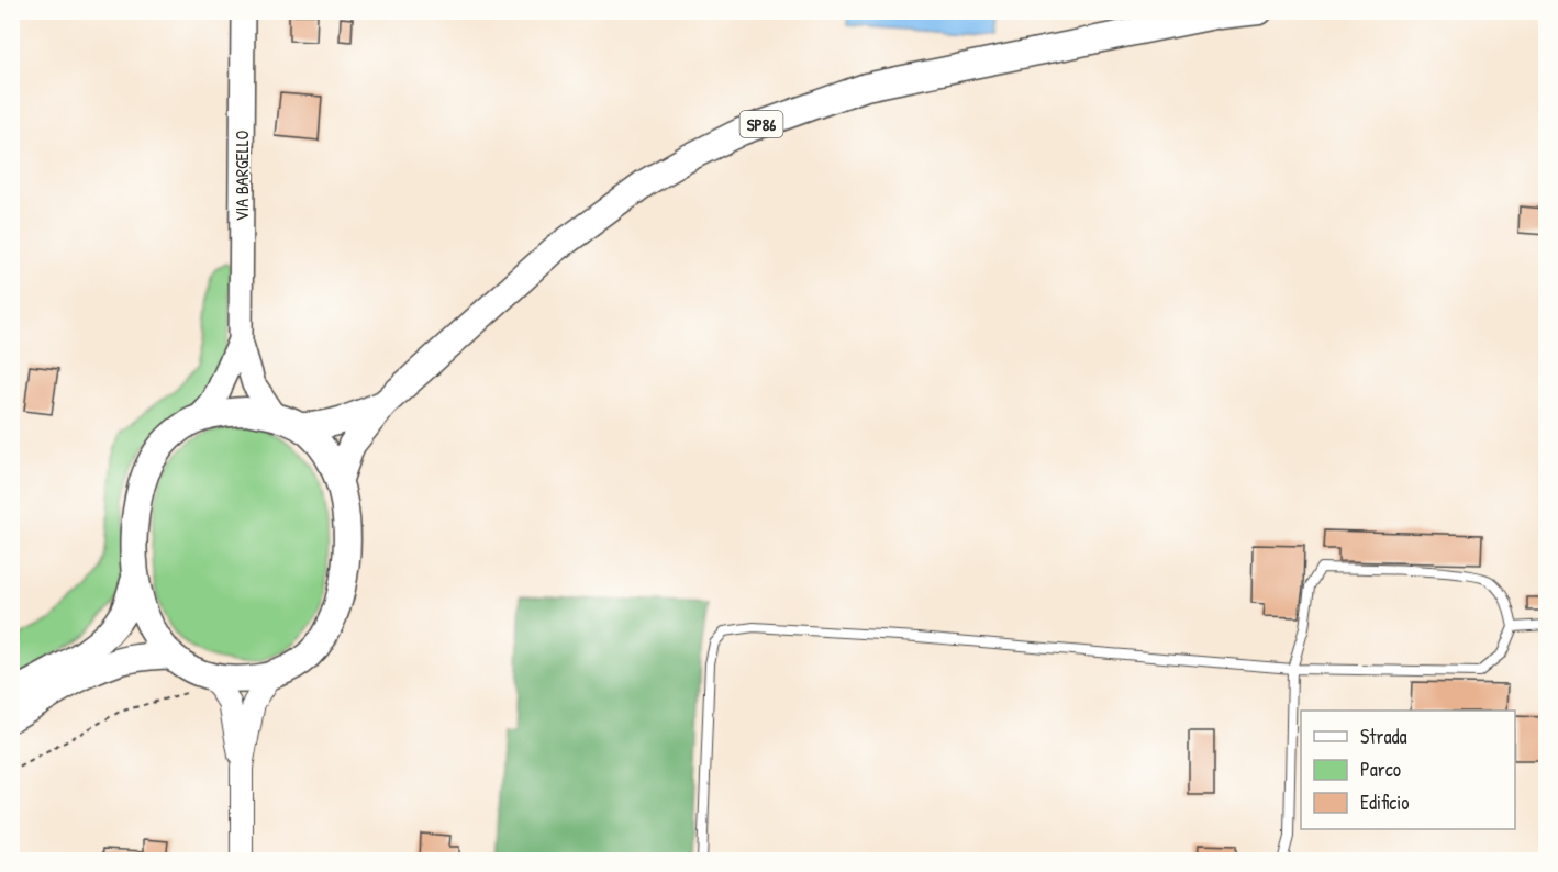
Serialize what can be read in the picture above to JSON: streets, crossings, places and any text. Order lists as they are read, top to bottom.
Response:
{
  "streets": {
    "main road": ["SP86", "VIA BARGELLO"]
  },
  "legend": ["Strada", "Parco", "Edificio"]
}
